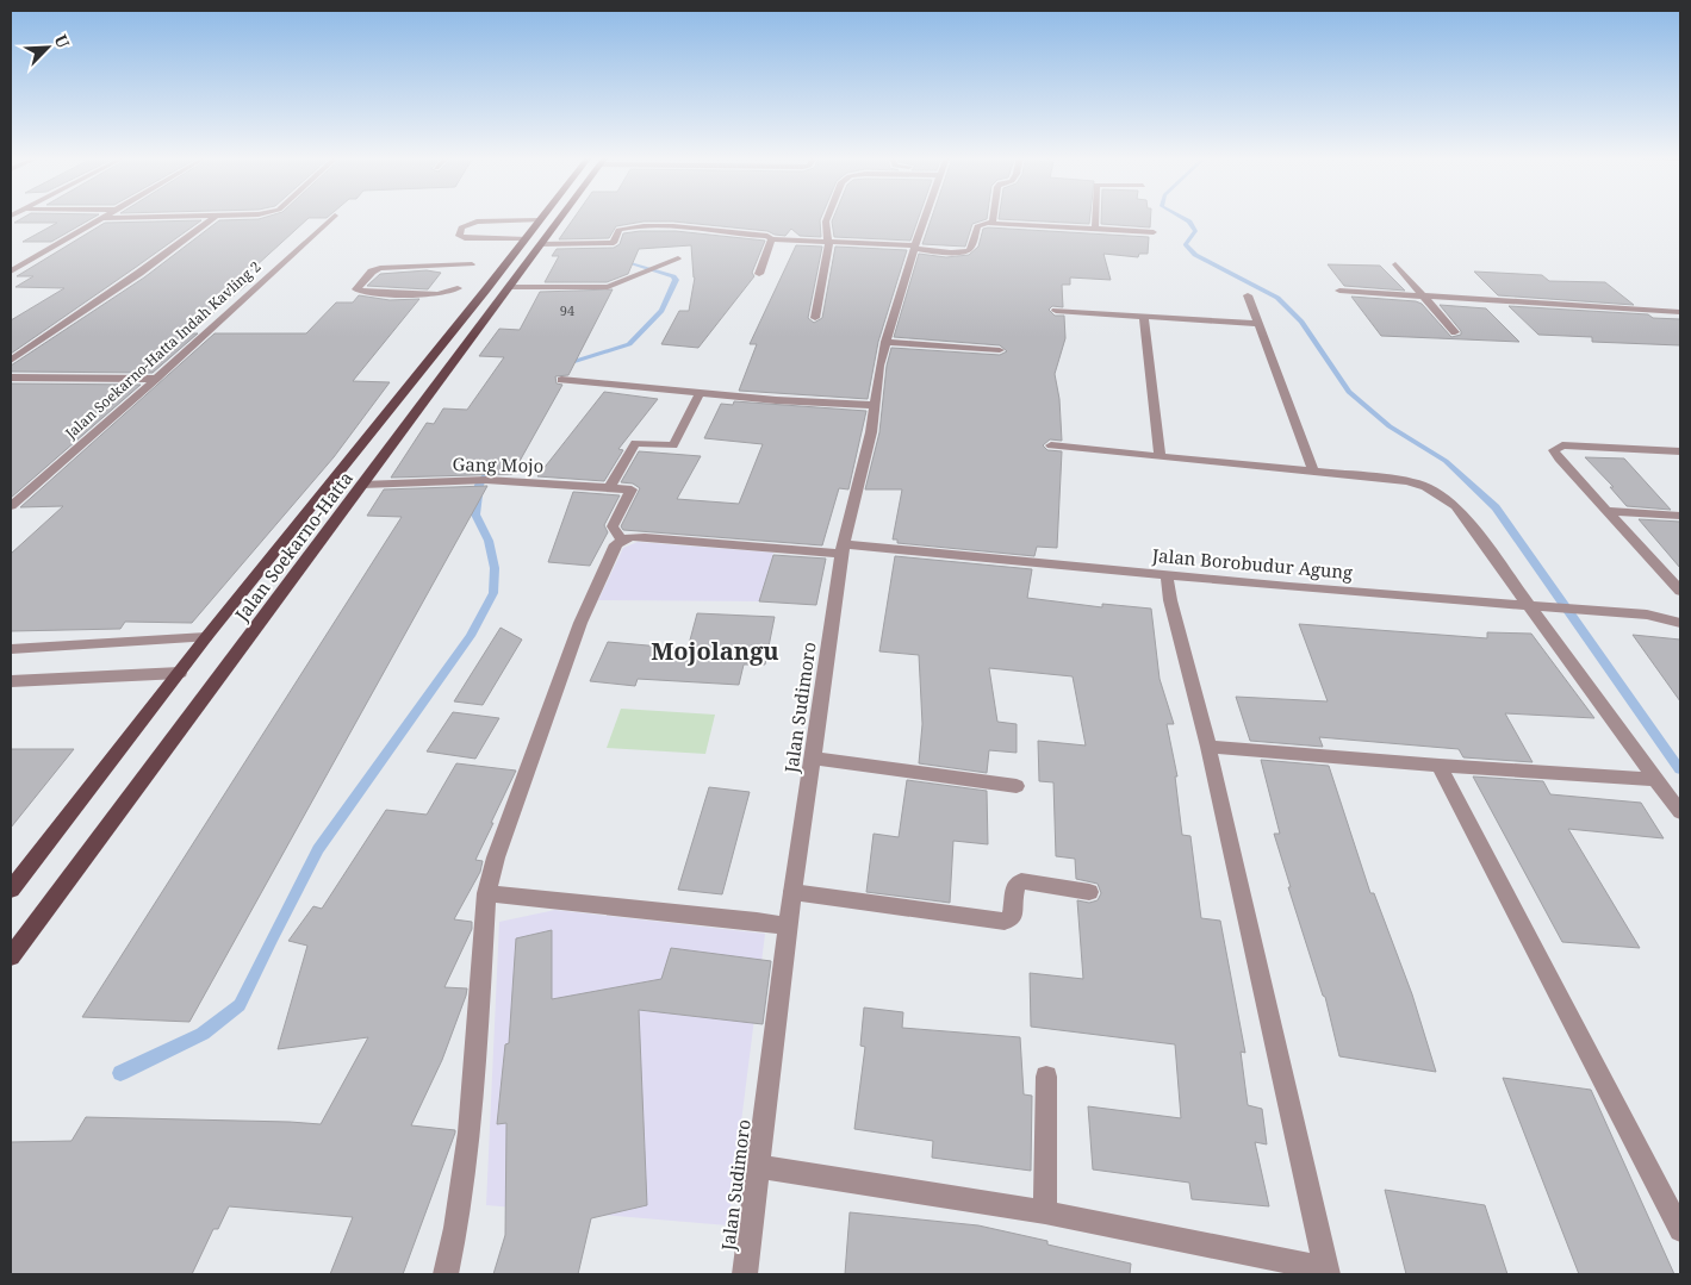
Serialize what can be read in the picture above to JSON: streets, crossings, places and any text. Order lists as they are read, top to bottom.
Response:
{
  "streets": {
    "main road": ["Jalan Soekarno-Hatta"],
    "street": [
      "Jalan Soekarno-Hatta Indah Kavling 2",
      "Gang Mojo",
      "Jalan Borobudur Agung",
      "Jalan Sudimoro"
    ]
  },
  "crossings": [
    ["Gang Mojo", "Jalan Soekarno-Hatta"],
    ["Gang Mojo", "Jalan Borobudur Agung"],
    ["Jalan Borobudur Agung", "Jalan Sudimoro"]
  ],
  "districts": ["Mojolangu"],
  "house_numbers": ["94"],
  "north": "top right"
}
